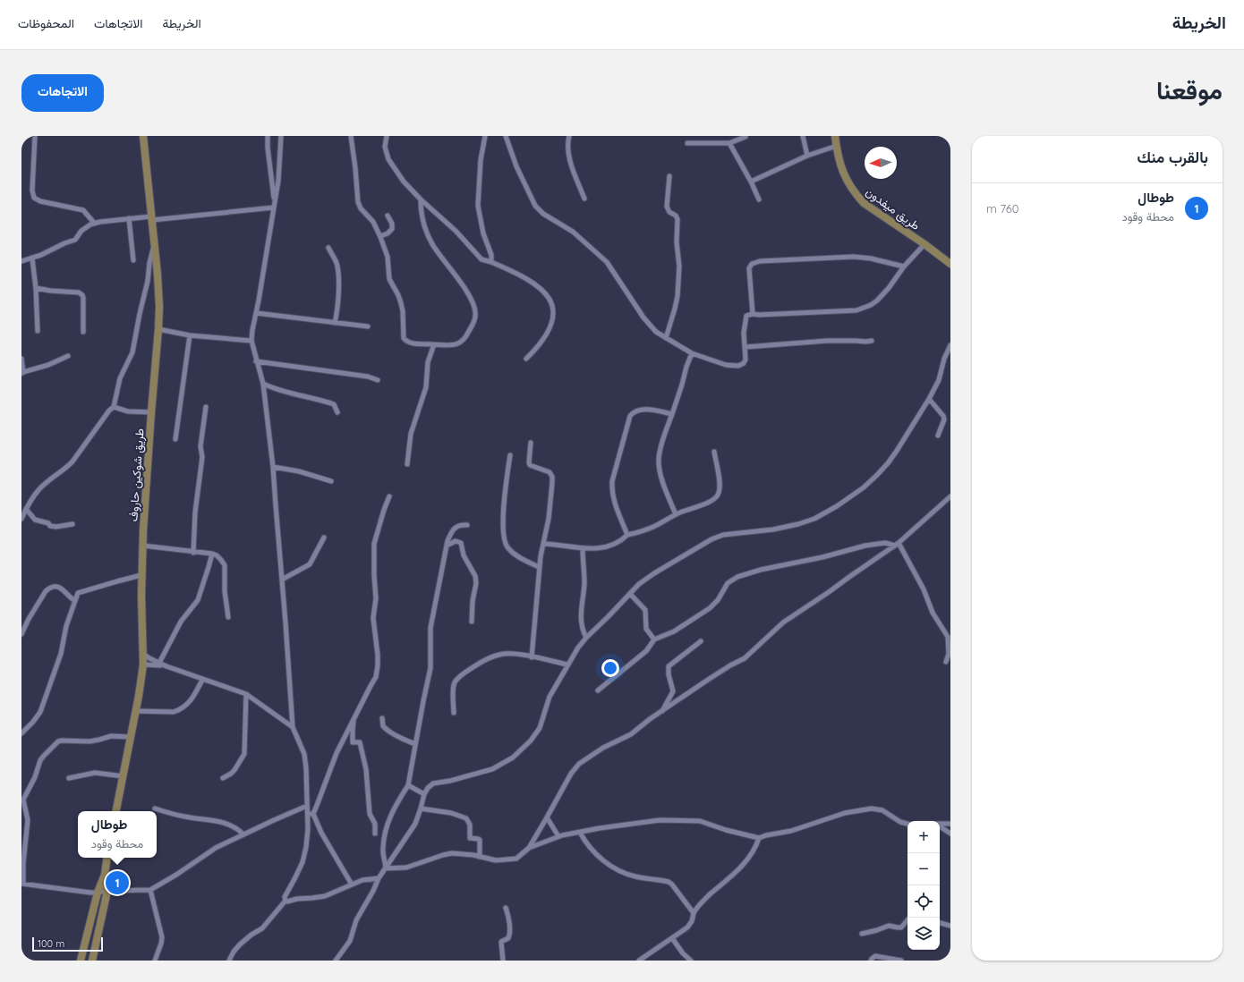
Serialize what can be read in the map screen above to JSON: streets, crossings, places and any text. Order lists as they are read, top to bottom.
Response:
{
  "streets": {
    "main road": ["طريق ميفدون", "طريق شوكين حاروف"]
  },
  "scale_bar": "100 m",
  "north": "left",
  "page": {
    "header": "الخريطة",
    "nav": ["الخريطة", "الاتجاهات", "المحفوظات"],
    "title": "موقعنا",
    "buttons": "الاتجاهات",
    "heading": "بالقرب منك",
    "list": [
      {
        "mark": "1",
        "name": "طوطال",
        "note": "محطة وقود",
        "value": "760 m"
      }
    ],
    "popup": ["طوطال", "محطة وقود"],
    "map_buttons": ["+", "−"],
    "pins": "1",
    "scale": "100 m"
  }
}
